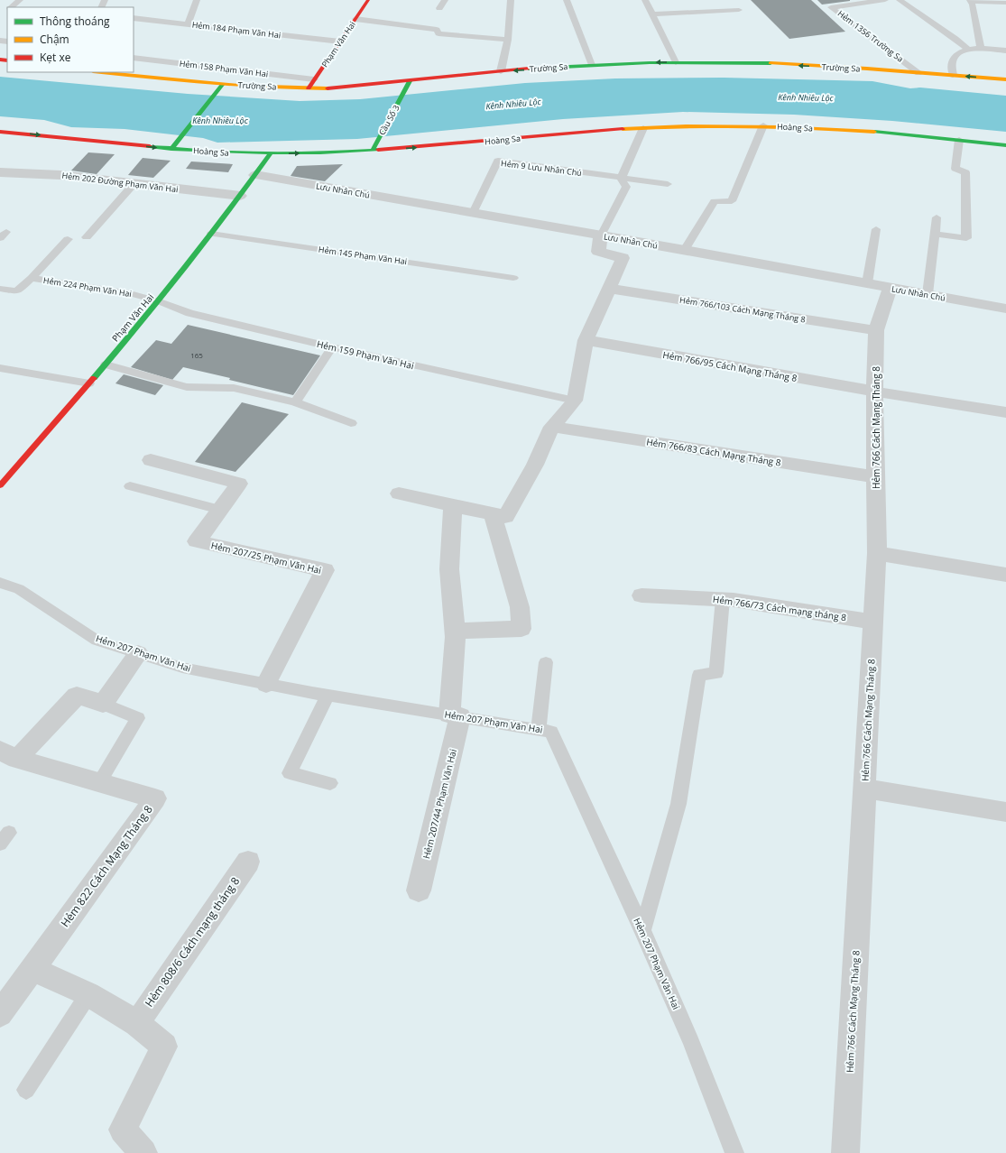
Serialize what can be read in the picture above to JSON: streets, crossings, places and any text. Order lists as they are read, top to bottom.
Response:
{
  "streets": {
    "street": [
      "Phạm Văn Hai",
      "Trường Sa",
      "Cầu Số 3",
      "Hoàng Sa",
      "Hẻm 202 Đường Phạm Văn Hai",
      "Lưu Nhân Chú",
      "Hẻm 766/103 Cách Mạng Tháng 8",
      "Hẻm 766/95 Cách Mạng Tháng 8",
      "Hẻm 766 Cách Mạng Tháng 8",
      "Hẻm 766/83 Cách Mạng Tháng 8",
      "Hẻm 207/25 Phạm Văn Hai",
      "Hẻm 766/73 Cách mạng tháng 8",
      "Hẻm 207/44 Phạm Văn Hai",
      "Hẻm 822 Cách Mạng Tháng 8",
      "Hẻm 808/6 Cách mạng tháng 8"
    ],
    "lane": [
      "Hẻm 184 Phạm Văn Hai",
      "Hẻm 1356 Trường Sa",
      "Hẻm 158 Phạm Văn Hai",
      "Hẻm 9 Lưu Nhân Chú",
      "Hẻm 145 Phạm Văn Hai",
      "Hẻm 224 Phạm Văn Hai",
      "Hẻm 159 Phạm Văn Hai",
      "Hẻm 207 Phạm Văn Hai"
    ]
  },
  "crossings": [
    ["Hẻm 184 Phạm Văn Hai", "Phạm Văn Hai"],
    ["Hẻm 1356 Trường Sa", "Trường Sa"],
    ["Phạm Văn Hai", "Trường Sa"],
    ["Phạm Văn Hai", "Hẻm 158 Phạm Văn Hai"],
    ["Phạm Văn Hai", "Hoàng Sa"],
    ["Phạm Văn Hai", "Hẻm 202 Đường Phạm Văn Hai"],
    ["Phạm Văn Hai", "Lưu Nhân Chú"],
    ["Phạm Văn Hai", "Hẻm 145 Phạm Văn Hai"],
    ["Phạm Văn Hai", "Hẻm 224 Phạm Văn Hai"],
    ["Phạm Văn Hai", "Hẻm 159 Phạm Văn Hai"],
    ["Trường Sa", "Cầu Số 3"],
    ["Cầu Số 3", "Hoàng Sa"],
    ["Hẻm 9 Lưu Nhân Chú", "Lưu Nhân Chú"],
    ["Lưu Nhân Chú", "Hẻm 766 Cách Mạng Tháng 8"],
    ["Hẻm 224 Phạm Văn Hai", "Hẻm 159 Phạm Văn Hai"],
    ["Hẻm 766/103 Cách Mạng Tháng 8", "Hẻm 766 Cách Mạng Tháng 8"],
    ["Hẻm 766/95 Cách Mạng Tháng 8", "Hẻm 766 Cách Mạng Tháng 8"],
    ["Hẻm 766 Cách Mạng Tháng 8", "Hẻm 766/83 Cách Mạng Tháng 8"],
    ["Hẻm 766 Cách Mạng Tháng 8", "Hẻm 766/73 Cách mạng tháng 8"],
    ["Hẻm 207/25 Phạm Văn Hai", "Hẻm 207 Phạm Văn Hai"],
    ["Hẻm 207 Phạm Văn Hai", "Hẻm 207/44 Phạm Văn Hai"]
  ],
  "one_way": ["Trường Sa", "Hoàng Sa"],
  "water": ["Kênh Nhiêu Lộc"],
  "house_numbers": ["165"],
  "legend": ["Thông thoáng", "Chậm", "Kẹt xe"]
}
